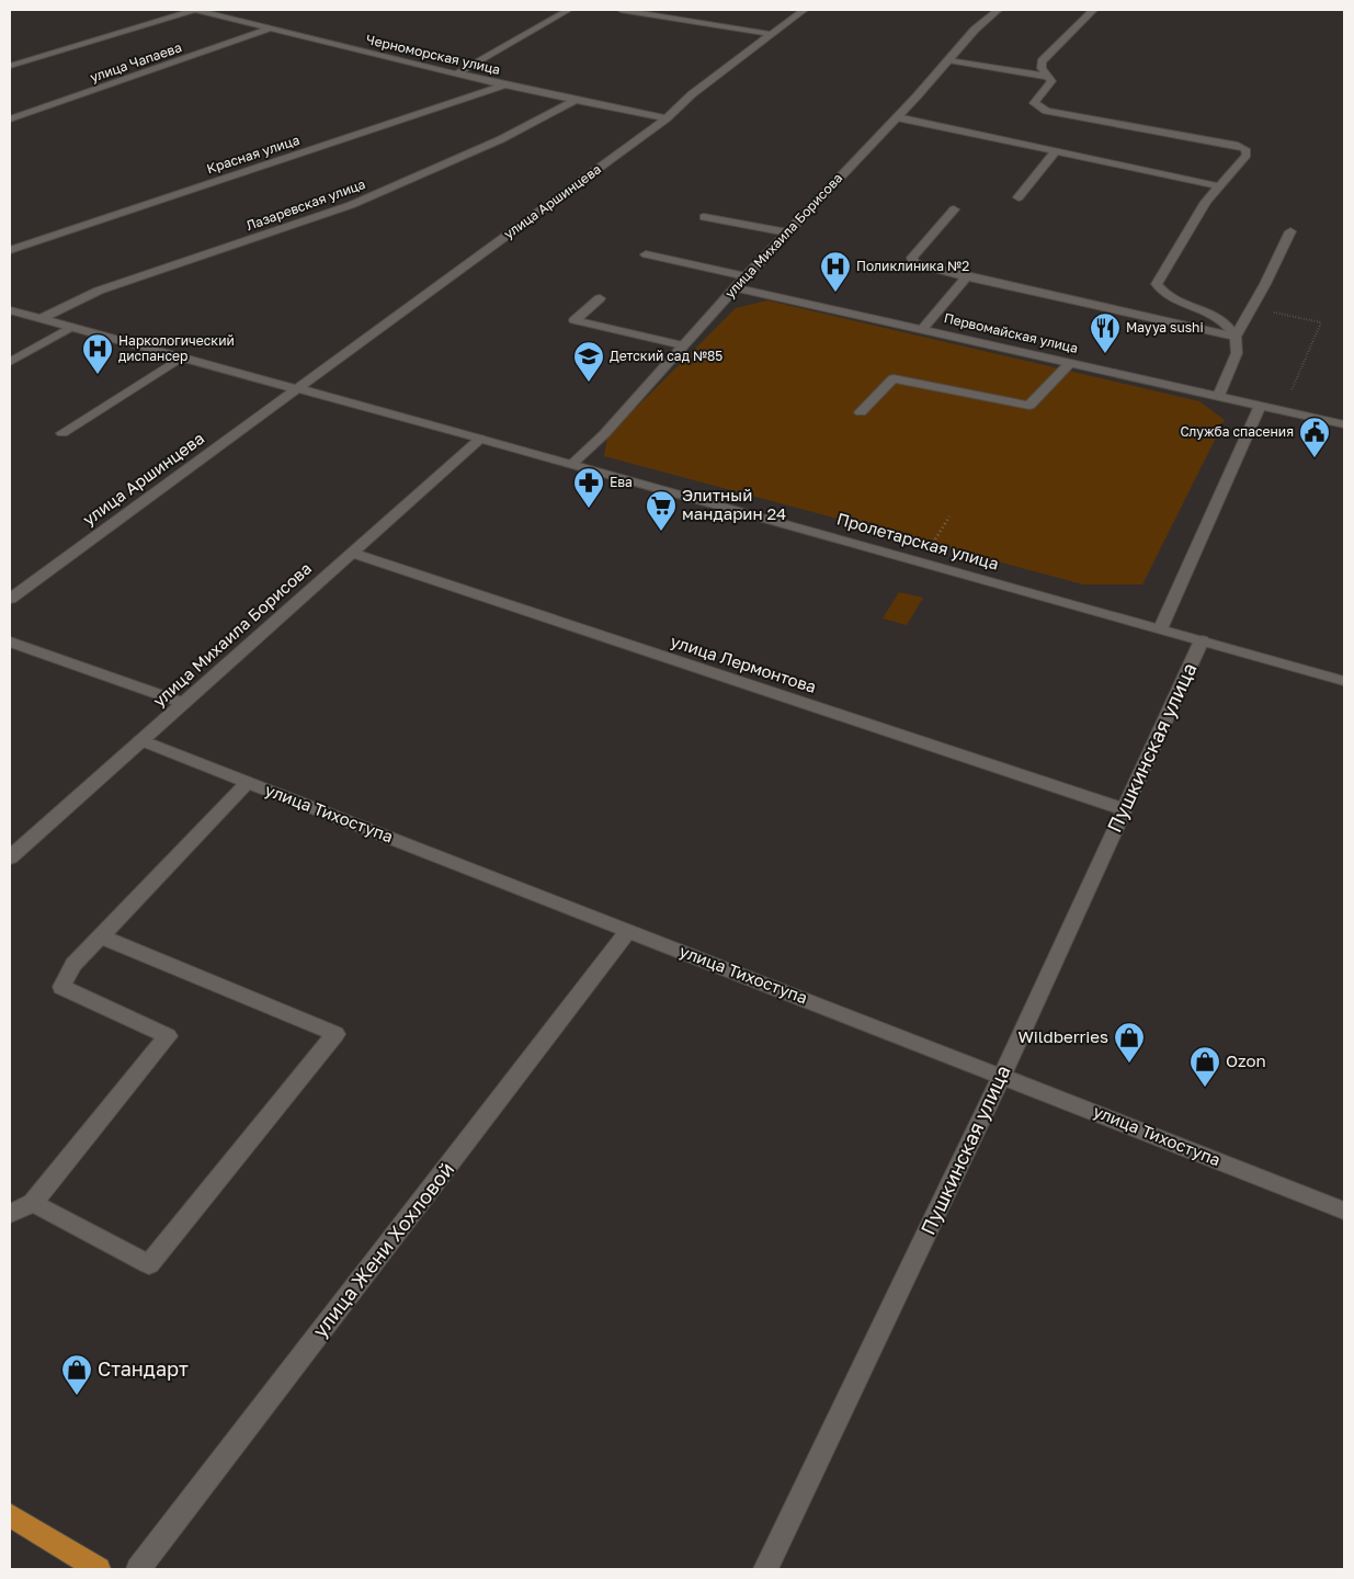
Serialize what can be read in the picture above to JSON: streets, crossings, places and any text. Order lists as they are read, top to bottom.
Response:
{
  "streets": {
    "street": [
      "Черноморская улица",
      "улица Чапаева",
      "Красная улица",
      "улица Аршинцева",
      "Лазаревская улица",
      "улица Михаила Борисова",
      "Первомайская улица",
      "Пролетарская улица",
      "улица Лермонтова",
      "Пушкинская улица",
      "улица Тихоступа",
      "улица Жени Хохловой"
    ]
  },
  "crossings": [
    ["Черноморская улица", "улица Чапаева"],
    ["Черноморская улица", "Красная улица"],
    ["Черноморская улица", "улица Аршинцева"],
    ["Черноморская улица", "Лазаревская улица"],
    ["улица Михаила Борисова", "Первомайская улица"],
    ["улица Михаила Борисова", "Пролетарская улица"],
    ["улица Михаила Борисова", "улица Лермонтова"],
    ["улица Михаила Борисова", "улица Тихоступа"],
    ["Пролетарская улица", "Пушкинская улица"],
    ["улица Лермонтова", "Пушкинская улица"],
    ["Пушкинская улица", "улица Тихоступа"],
    ["улица Тихоступа", "улица Жени Хохловой"]
  ],
  "places": {
    "hospital": ["Поликлиника №2", "Наркологический диспансер"],
    "restaurant": ["Mayya sushi"],
    "school or university": ["Детский сад №85"],
    "public building": ["Служба спасения"],
    "pharmacy": ["Ева"],
    "supermarket": ["Элитный мандарин 24"],
    "shop": ["Wildberries", "Ozon", "Стандарт"]
  }
}
